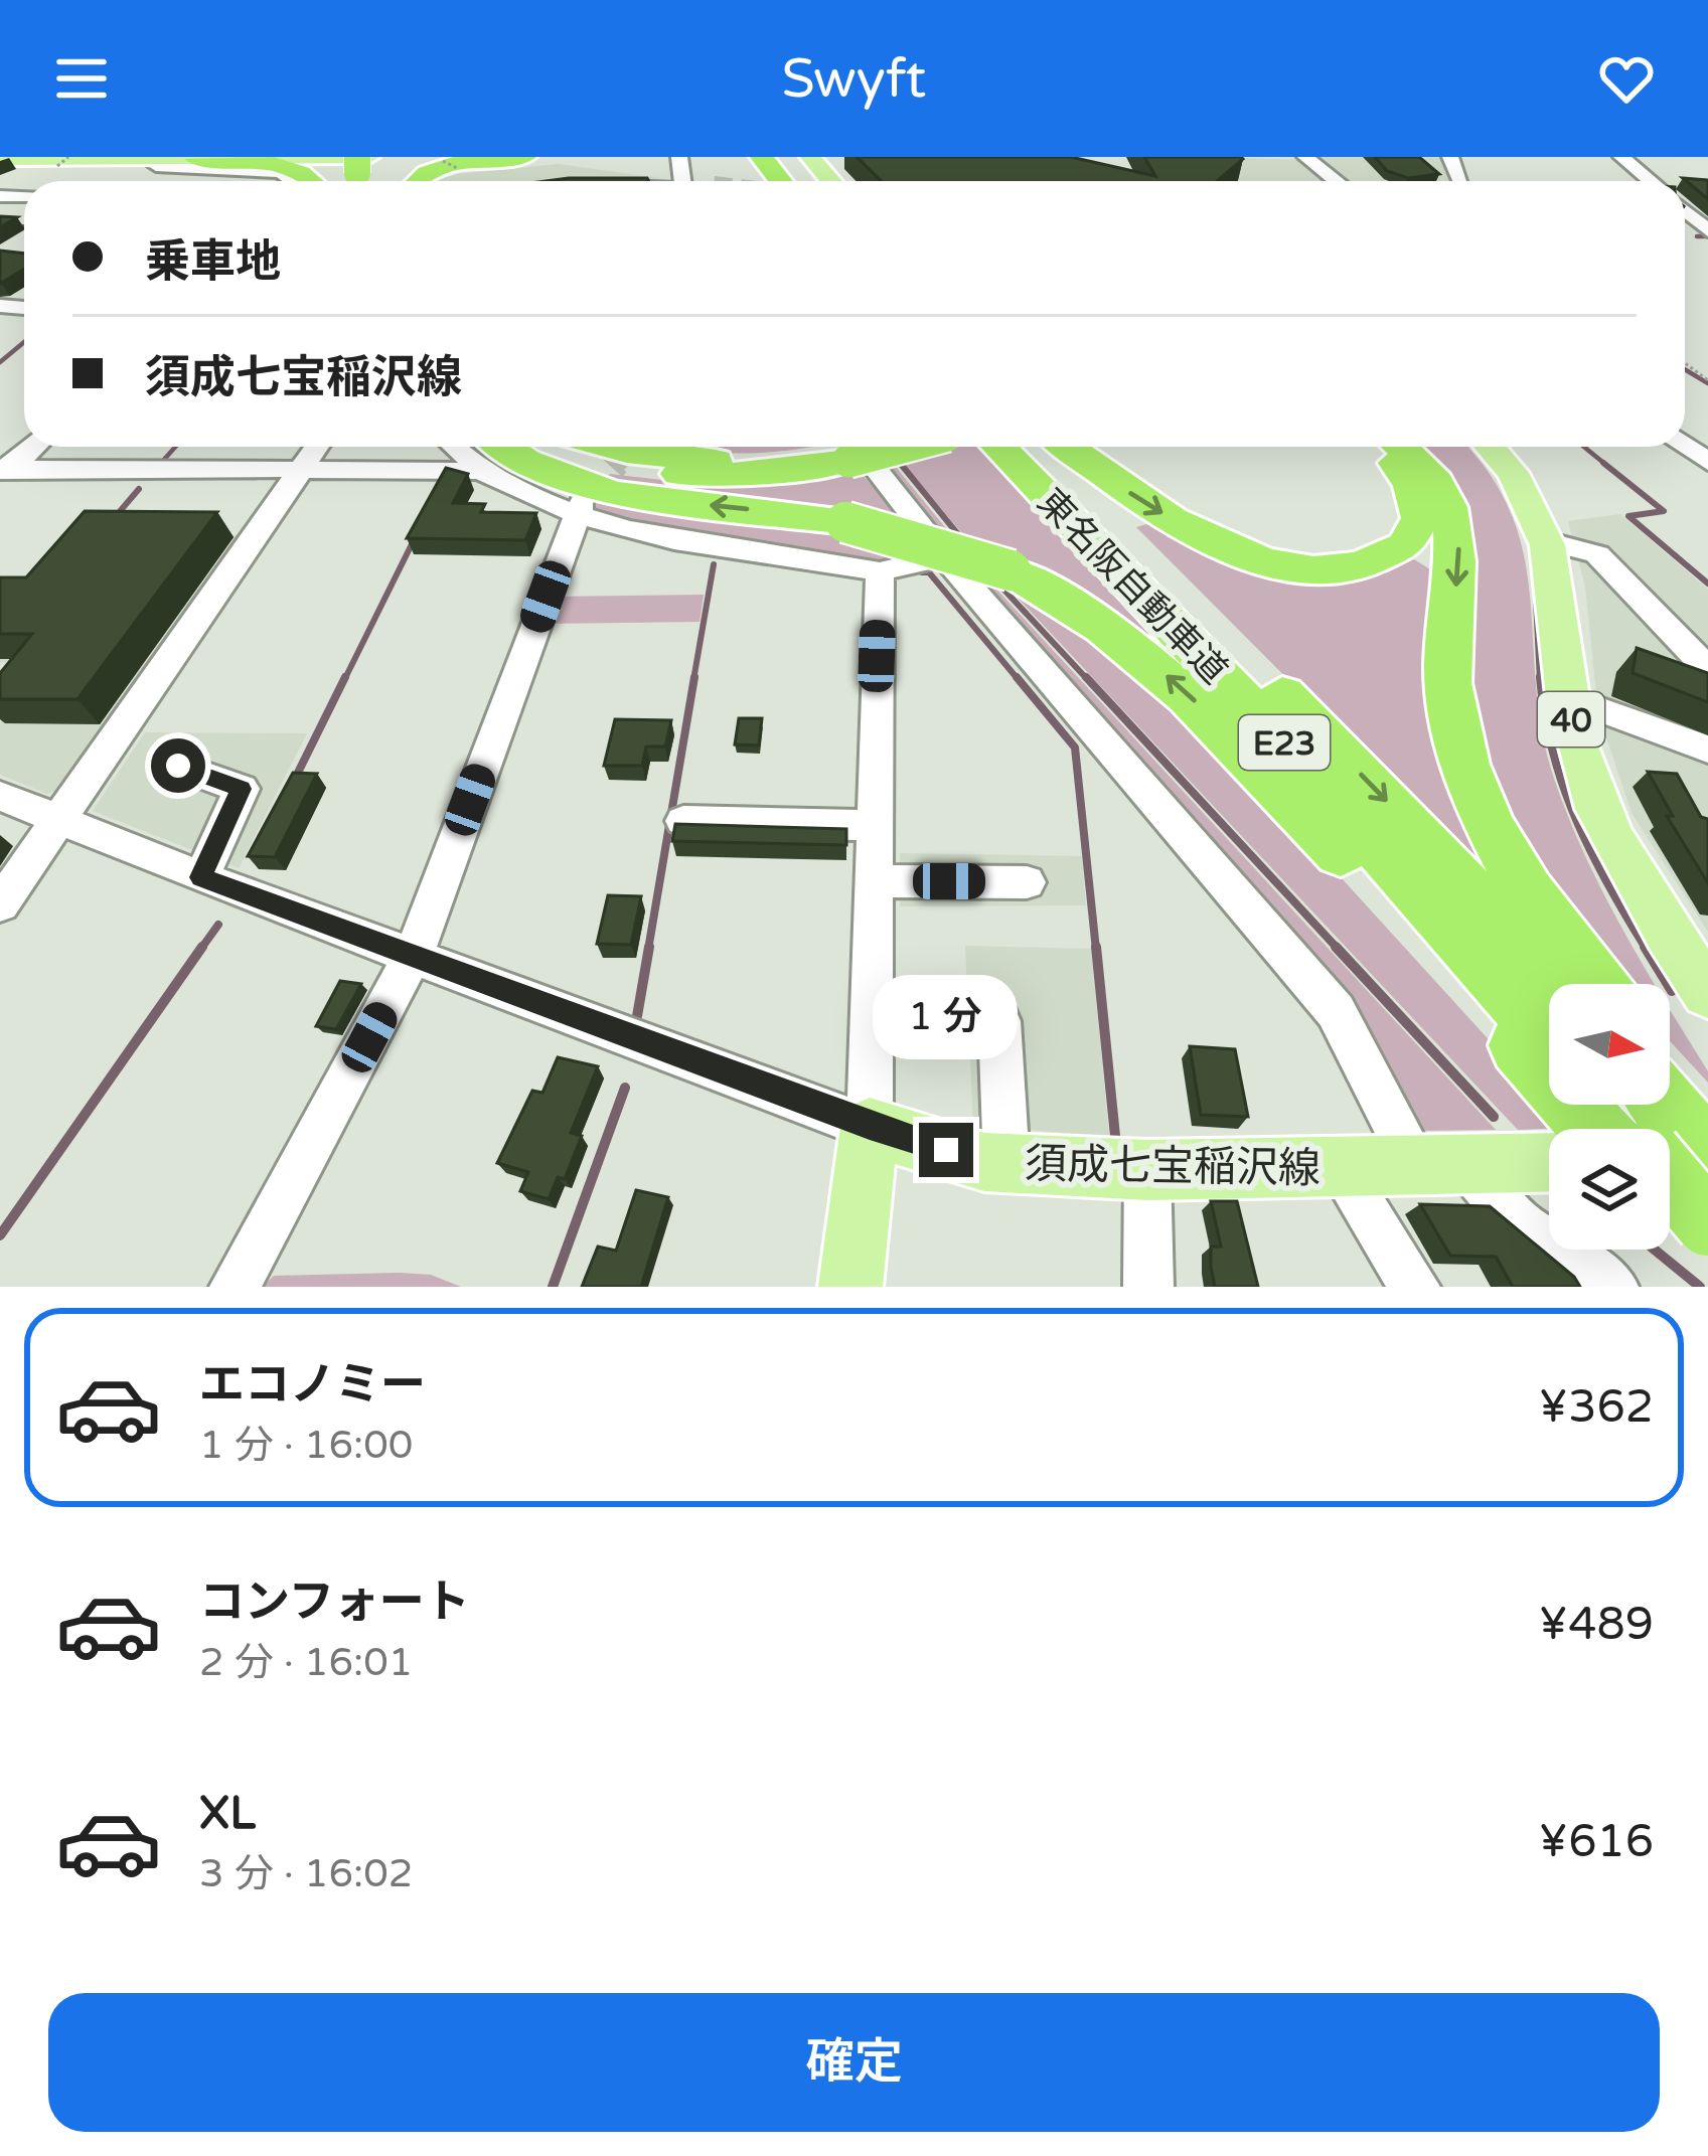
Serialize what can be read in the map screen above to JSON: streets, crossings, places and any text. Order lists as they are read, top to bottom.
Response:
{
  "streets": {
    "highway": ["東名阪自動車道", "E23"],
    "main road": ["40", "須成七宝稲沢線"]
  },
  "north": "right",
  "page": {
    "header": "Swyft",
    "banner": ["乗車地", "須成七宝稲沢線"],
    "bubble": "1 分",
    "list": [
      {
        "name": "エコノミー",
        "note": "1 分 · 16:00",
        "value": "¥362"
      },
      {
        "name": "コンフォート",
        "note": "2 分 · 16:01",
        "value": "¥489"
      },
      {
        "name": "XL",
        "note": "3 分 · 16:02",
        "value": "¥616"
      }
    ],
    "buttons": "確定"
  }
}
